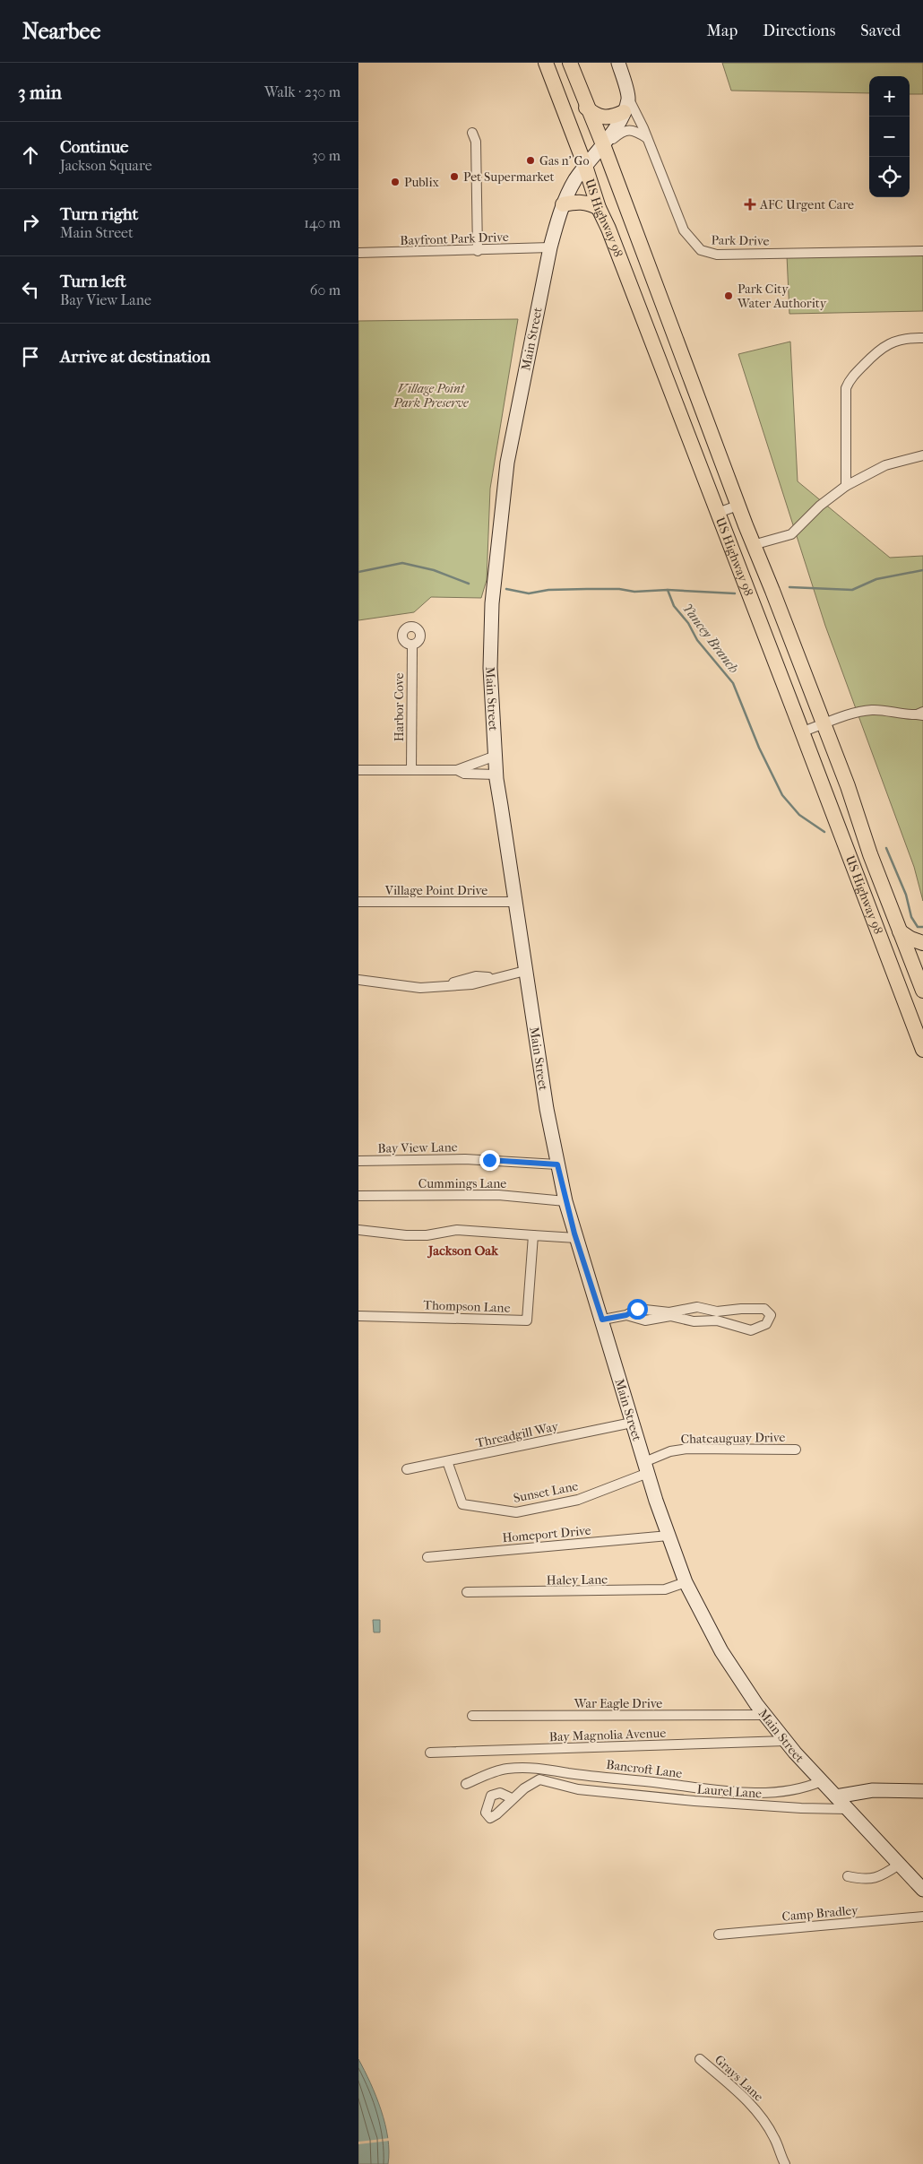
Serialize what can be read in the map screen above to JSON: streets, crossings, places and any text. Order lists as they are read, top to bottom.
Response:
{
  "streets": {
    "main road": ["US Highway 98", "Main Street"],
    "street": [
      "Bayfront Park Drive",
      "Park Drive",
      "Harbor Cove",
      "Village Point Drive",
      "Bay View Lane",
      "Cummings Lane",
      "Thompson Lane",
      "Threadgill Way",
      "Chateauguay Drive",
      "Sunset Lane",
      "Homeport Drive",
      "Haley Lane",
      "War Eagle Drive",
      "Bay Magnolia Avenue",
      "Bancroft Lane",
      "Laurel Lane",
      "Camp Bradley",
      "Grays Lane"
    ]
  },
  "crossings": [
    ["US Highway 98", "Main Street"],
    ["Bayfront Park Drive", "Main Street"],
    ["Park Drive", "Main Street"],
    ["Main Street", "Village Point Drive"],
    ["Main Street", "Bay View Lane"],
    ["Main Street", "Cummings Lane"],
    ["Main Street", "Threadgill Way"],
    ["Main Street", "Chateauguay Drive"],
    ["Main Street", "Sunset Lane"],
    ["Main Street", "Homeport Drive"],
    ["Main Street", "Haley Lane"],
    ["Main Street", "War Eagle Drive"],
    ["Main Street", "Bay Magnolia Avenue"],
    ["Main Street", "Bancroft Lane"],
    ["Main Street", "Laurel Lane"],
    ["Threadgill Way", "Sunset Lane"],
    ["Chateauguay Drive", "Sunset Lane"]
  ],
  "districts": ["Jackson Oak"],
  "water": ["Yancey Branch"],
  "parks": ["Village Point Park Preserve"],
  "places": {
    "other": [
      "Gas n' Go",
      "Pet Supermarket",
      "Publix",
      "Park City Water Authority"
    ],
    "health": ["AFC Urgent Care"]
  },
  "page": {
    "header": "Nearbee",
    "nav": ["Map", "Directions", "Saved"],
    "heading": ["3 min", "Walk · 230 m"],
    "map_buttons": ["+", "−"],
    "list": [
      ["Continue", "Jackson Square", "30 m"],
      ["Turn right", "Main Street", "140 m"],
      ["Turn left", "Bay View Lane", "60 m"],
      "Arrive at destination"
    ]
  }
}
